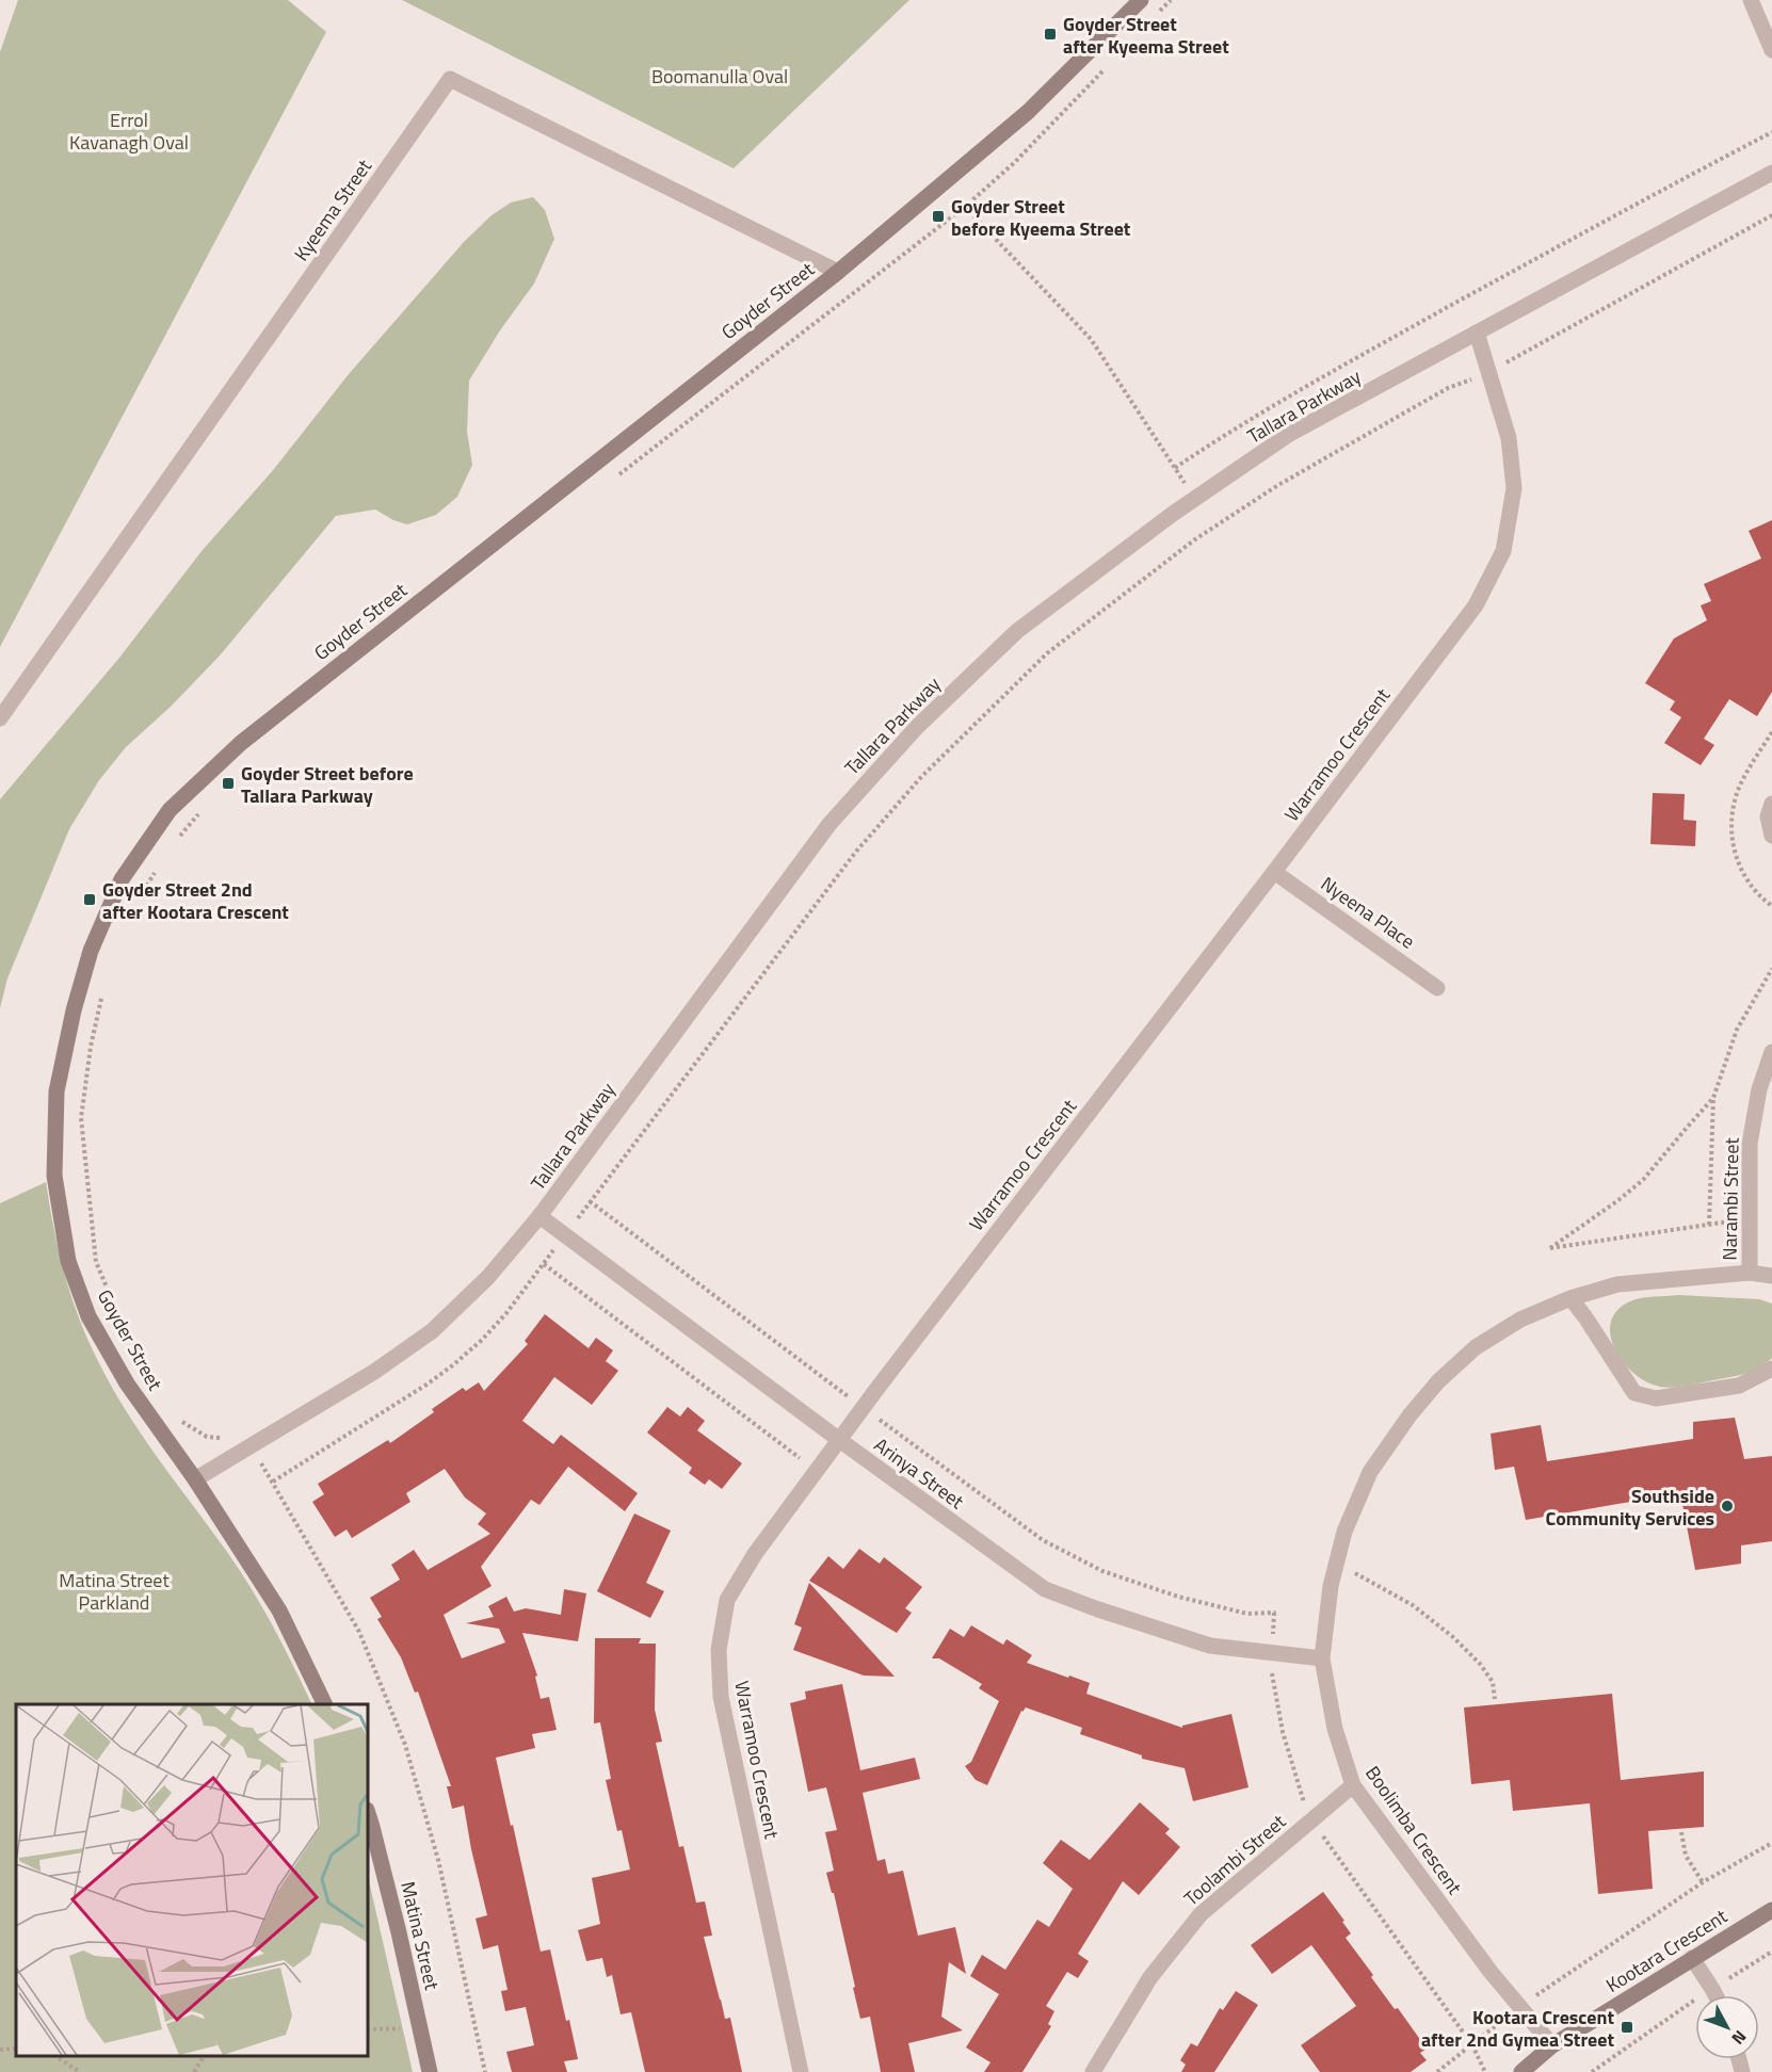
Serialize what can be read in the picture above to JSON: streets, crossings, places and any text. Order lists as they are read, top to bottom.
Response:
{
  "streets": {
    "street": [
      "Kyeema Street",
      "Goyder Street",
      "Tallara Parkway",
      "Warramoo Crescent",
      "Nyeena Place",
      "Narambi Street",
      "Arinya Street",
      "Boolimba Crescent",
      "Toolambi Street",
      "Matina Street",
      "Kootara Crescent"
    ]
  },
  "crossings": [
    ["Kyeema Street", "Goyder Street"],
    ["Goyder Street", "Tallara Parkway"],
    ["Tallara Parkway", "Warramoo Crescent"],
    ["Tallara Parkway", "Arinya Street"],
    ["Warramoo Crescent", "Nyeena Place"],
    ["Warramoo Crescent", "Arinya Street"],
    ["Narambi Street", "Boolimba Crescent"],
    ["Arinya Street", "Boolimba Crescent"],
    ["Boolimba Crescent", "Toolambi Street"],
    ["Boolimba Crescent", "Kootara Crescent"]
  ],
  "parks": ["Boomanulla Oval", "Errol Kavanagh Oval", "Matina Street Parkland"],
  "places": {
    "transit": [
      "Goyder Street after Kyeema Street",
      "Goyder Street before Kyeema Street",
      "Goyder Street before Tallara Parkway",
      "Goyder Street 2nd after Kootara Crescent",
      "Kootara Crescent after 2nd Gymea Street"
    ],
    "other": ["Southside Community Services"]
  },
  "north": "bottom right"
}
